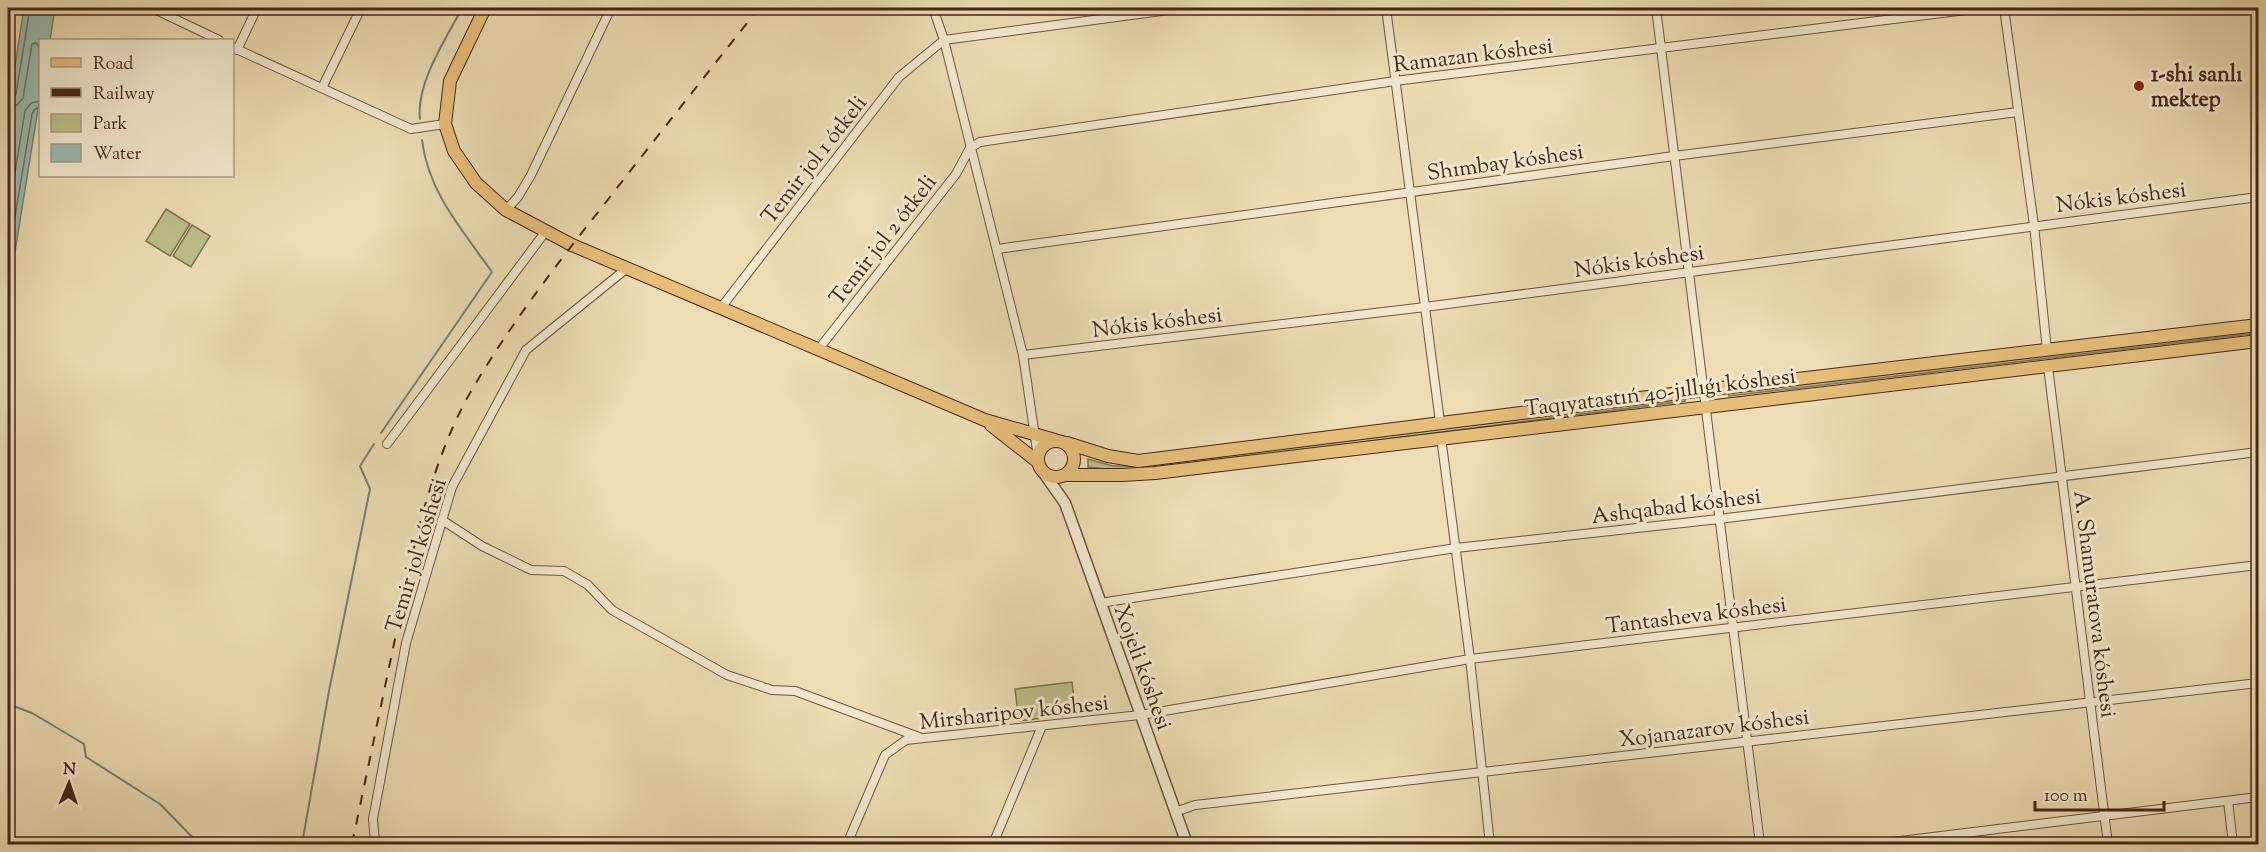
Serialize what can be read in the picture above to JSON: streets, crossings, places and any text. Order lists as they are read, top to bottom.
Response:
{
  "streets": {
    "main road": ["Taqıyatastıń 40-jıllıǵı kóshesi"],
    "street": [
      "Ramazan kóshesi",
      "Temir jol 1 ótkeli",
      "Shımbay kóshesi",
      "Nókis kóshesi",
      "Temir jol 2 ótkeli",
      "Ashqabad kóshesi",
      "Temir jol kóshesi",
      "A. Shamuratova kóshesi",
      "Tantasheva kóshesi",
      "Xojeli kóshesi",
      "Mirsharipov kóshesi",
      "Xojanazarov kóshesi"
    ]
  },
  "crossings": [
    ["Ramazan kóshesi", "Temir jol 2 ótkeli"],
    ["Taqıyatastıń 40-jıllıǵı kóshesi", "A. Shamuratova kóshesi"],
    ["Ashqabad kóshesi", "A. Shamuratova kóshesi"],
    ["Ashqabad kóshesi", "Xojeli kóshesi"],
    ["A. Shamuratova kóshesi", "Tantasheva kóshesi"],
    ["A. Shamuratova kóshesi", "Xojanazarov kóshesi"],
    ["Tantasheva kóshesi", "Xojeli kóshesi"],
    ["Tantasheva kóshesi", "Mirsharipov kóshesi"],
    ["Xojeli kóshesi", "Mirsharipov kóshesi"],
    ["Xojeli kóshesi", "Xojanazarov kóshesi"]
  ],
  "places": ["1-shi sanlı mektep"],
  "legend": [
    "Road",
    "Railway",
    "Park",
    "Water"
  ],
  "scale_bar": "100 m",
  "north": "top"
}
